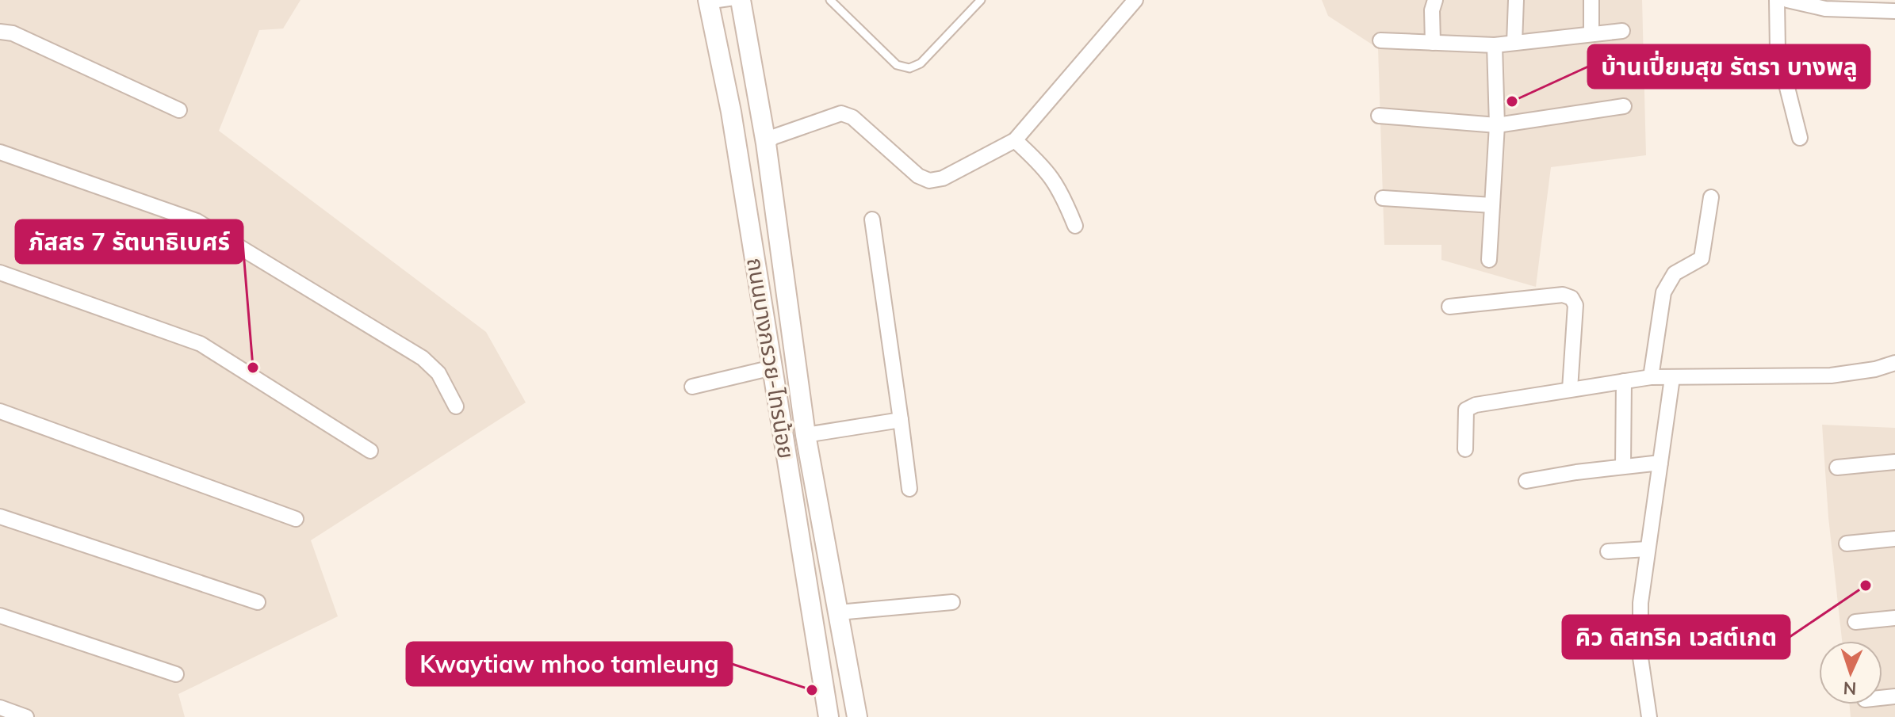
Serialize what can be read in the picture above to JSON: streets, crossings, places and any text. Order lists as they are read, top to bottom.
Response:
{
  "streets": {
    "main road": ["ถนนบางกรวย-ไทรน้อย"]
  },
  "places": [
    "บ้านเปี่ยมสุข รัตรา บางพลู",
    "ภัสสร 7 รัตนาธิเบศร์",
    "คิว ดิสทริค เวสต์เกต",
    "Kwaytiaw mhoo tamleung"
  ],
  "north": "bottom"
}
